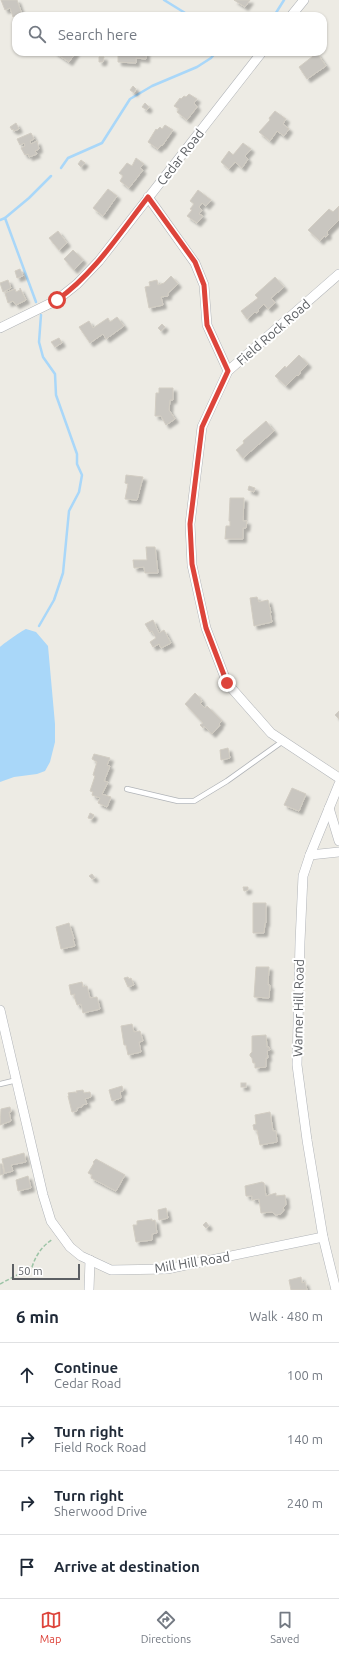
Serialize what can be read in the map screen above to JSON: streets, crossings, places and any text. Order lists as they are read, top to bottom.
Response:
{
  "streets": {
    "street": [
      "Cedar Road",
      "Field Rock Road",
      "Warner Hill Road",
      "Mill Hill Road"
    ]
  },
  "crossings": [
    ["Cedar Road", "Field Rock Road"],
    ["Warner Hill Road", "Mill Hill Road"]
  ],
  "scale_bar": "50 m",
  "page": {
    "search": "Search here",
    "scale": "50 m",
    "heading": ["6 min", "Walk · 480 m"],
    "list": [
      ["Continue", "Cedar Road", "100 m"],
      ["Turn right", "Field Rock Road", "140 m"],
      ["Turn right", "Sherwood Drive", "240 m"],
      "Arrive at destination"
    ],
    "nav": ["Map", "Directions", "Saved"]
  }
}
